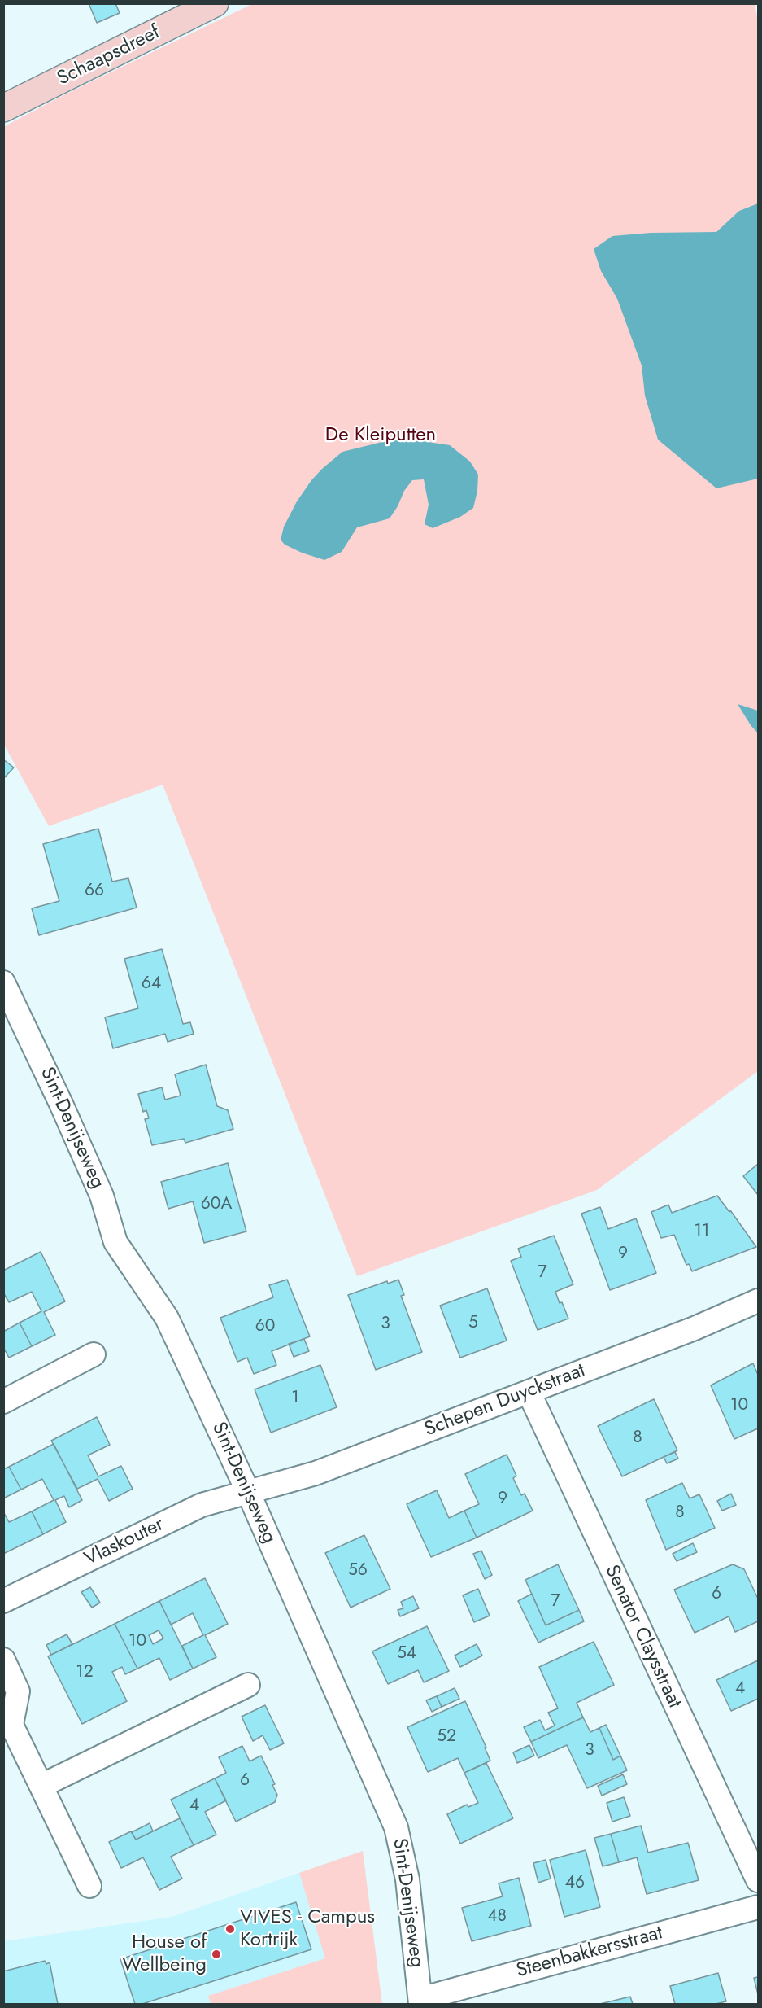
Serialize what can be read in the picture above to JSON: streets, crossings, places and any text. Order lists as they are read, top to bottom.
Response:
{
  "streets": {
    "street": [
      "Schaapsdreef",
      "Sint-Denijseweg",
      "Schepen Duyckstraat",
      "Vlaskouter",
      "Senator Claysstraat",
      "Steenbakkersstraat"
    ]
  },
  "crossings": [
    ["Sint-Denijseweg", "Schepen Duyckstraat"],
    ["Sint-Denijseweg", "Vlaskouter"],
    ["Sint-Denijseweg", "Steenbakkersstraat"],
    ["Schepen Duyckstraat", "Vlaskouter"],
    ["Schepen Duyckstraat", "Senator Claysstraat"]
  ],
  "parks": ["De Kleiputten"],
  "places": ["VIVES - Campus Kortrijk", "House of Wellbeing"],
  "house_numbers": [
    "66",
    "64",
    "60A",
    "11",
    "9",
    "7",
    "5",
    "3",
    "60",
    "1",
    "10",
    "8",
    "9",
    "8",
    "56",
    "6",
    "7",
    "10",
    "54",
    "12",
    "4",
    "52",
    "3",
    "6",
    "4",
    "46",
    "48"
  ]
}
